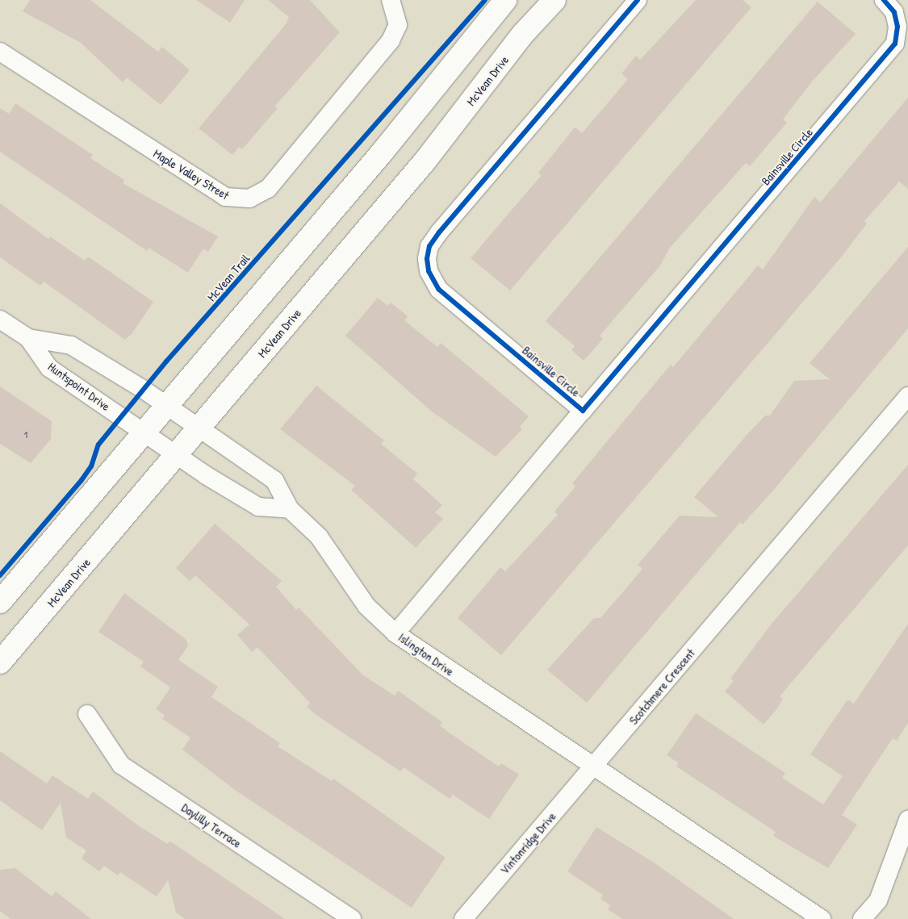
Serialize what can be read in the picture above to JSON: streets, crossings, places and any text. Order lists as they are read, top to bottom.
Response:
{
  "streets": {
    "main road": ["McVean Drive"],
    "street": [
      "Bainsville Circle",
      "Maple Valley Street",
      "Huntspoint Drive",
      "Islington Drive",
      "Scotchmere Crescent",
      "Daylilly Terrace",
      "Vintonridge Drive"
    ],
    "cycle path": ["McVean Trail"]
  },
  "crossings": [
    ["McVean Drive", "Huntspoint Drive"],
    ["McVean Drive", "Islington Drive"],
    ["Bainsville Circle", "Islington Drive"],
    ["Huntspoint Drive", "Islington Drive"],
    ["Islington Drive", "Scotchmere Crescent"],
    ["Islington Drive", "Vintonridge Drive"],
    ["Scotchmere Crescent", "Vintonridge Drive"]
  ],
  "house_numbers": ["1"]
}
